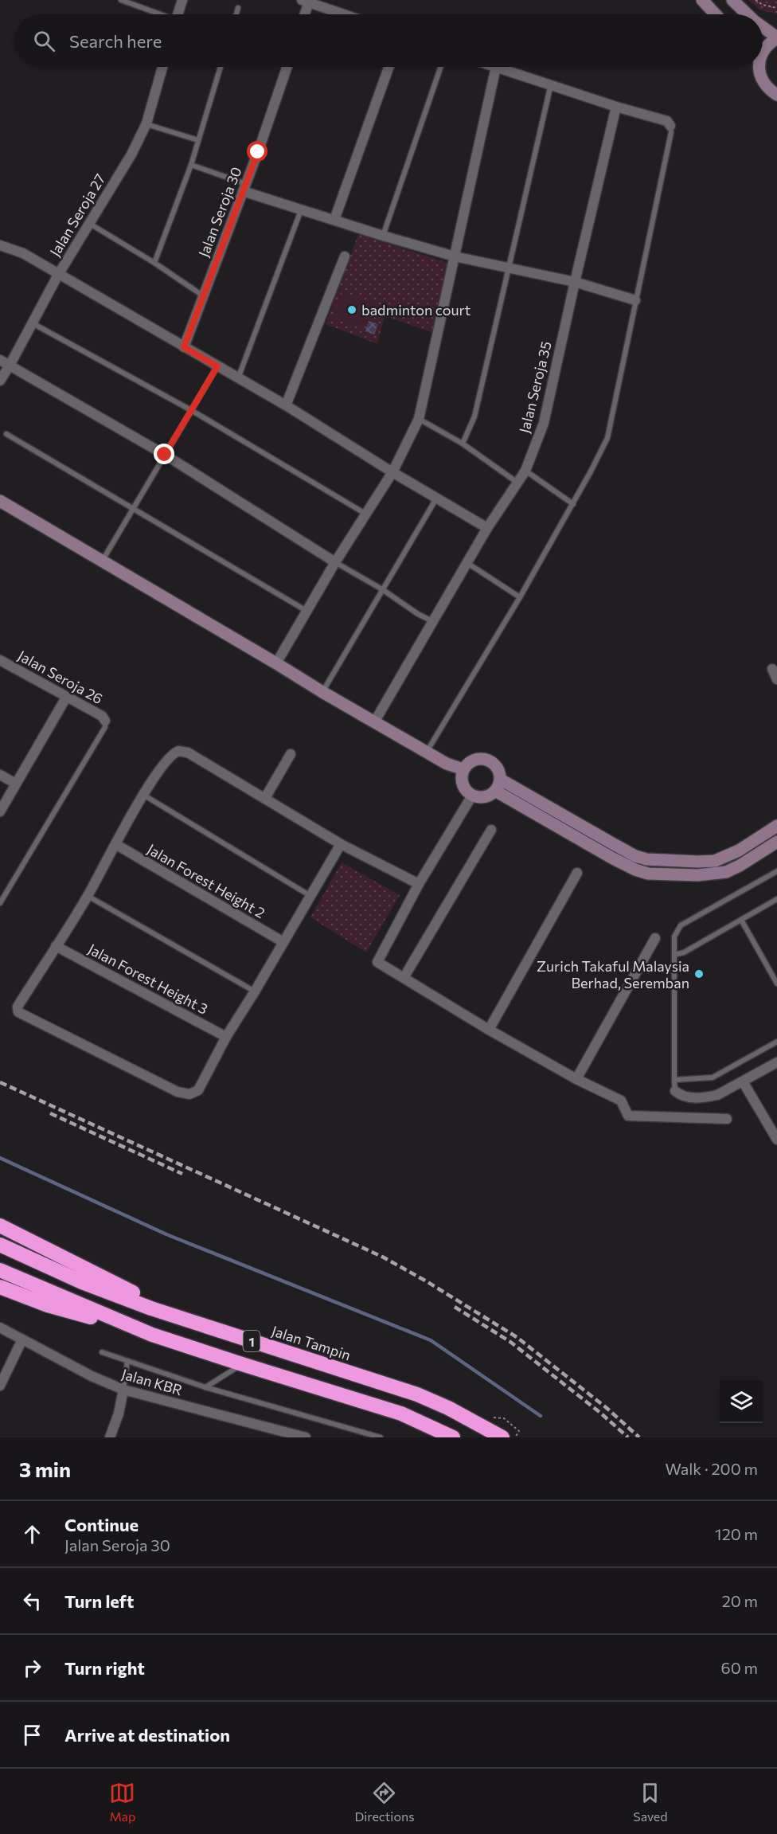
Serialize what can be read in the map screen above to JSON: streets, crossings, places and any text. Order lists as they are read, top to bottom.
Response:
{
  "streets": {
    "highway": ["1", "Jalan Tampin"],
    "street": [
      "Jalan Seroja 30",
      "Jalan Seroja 27",
      "Jalan Seroja 35",
      "Jalan Seroja 26",
      "Jalan Forest Height 2",
      "Jalan Forest Height 3",
      "Jalan KBR"
    ]
  },
  "places": ["badminton court", "Zurich Takaful Malaysia Berhad, Seremban"],
  "page": {
    "search": "Search here",
    "heading": ["3 min", "Walk · 200 m"],
    "list": [
      ["Continue", "Jalan Seroja 30", "120 m"],
      ["Turn left", "20 m"],
      ["Turn right", "60 m"],
      "Arrive at destination"
    ],
    "nav": ["Map", "Directions", "Saved"]
  }
}
